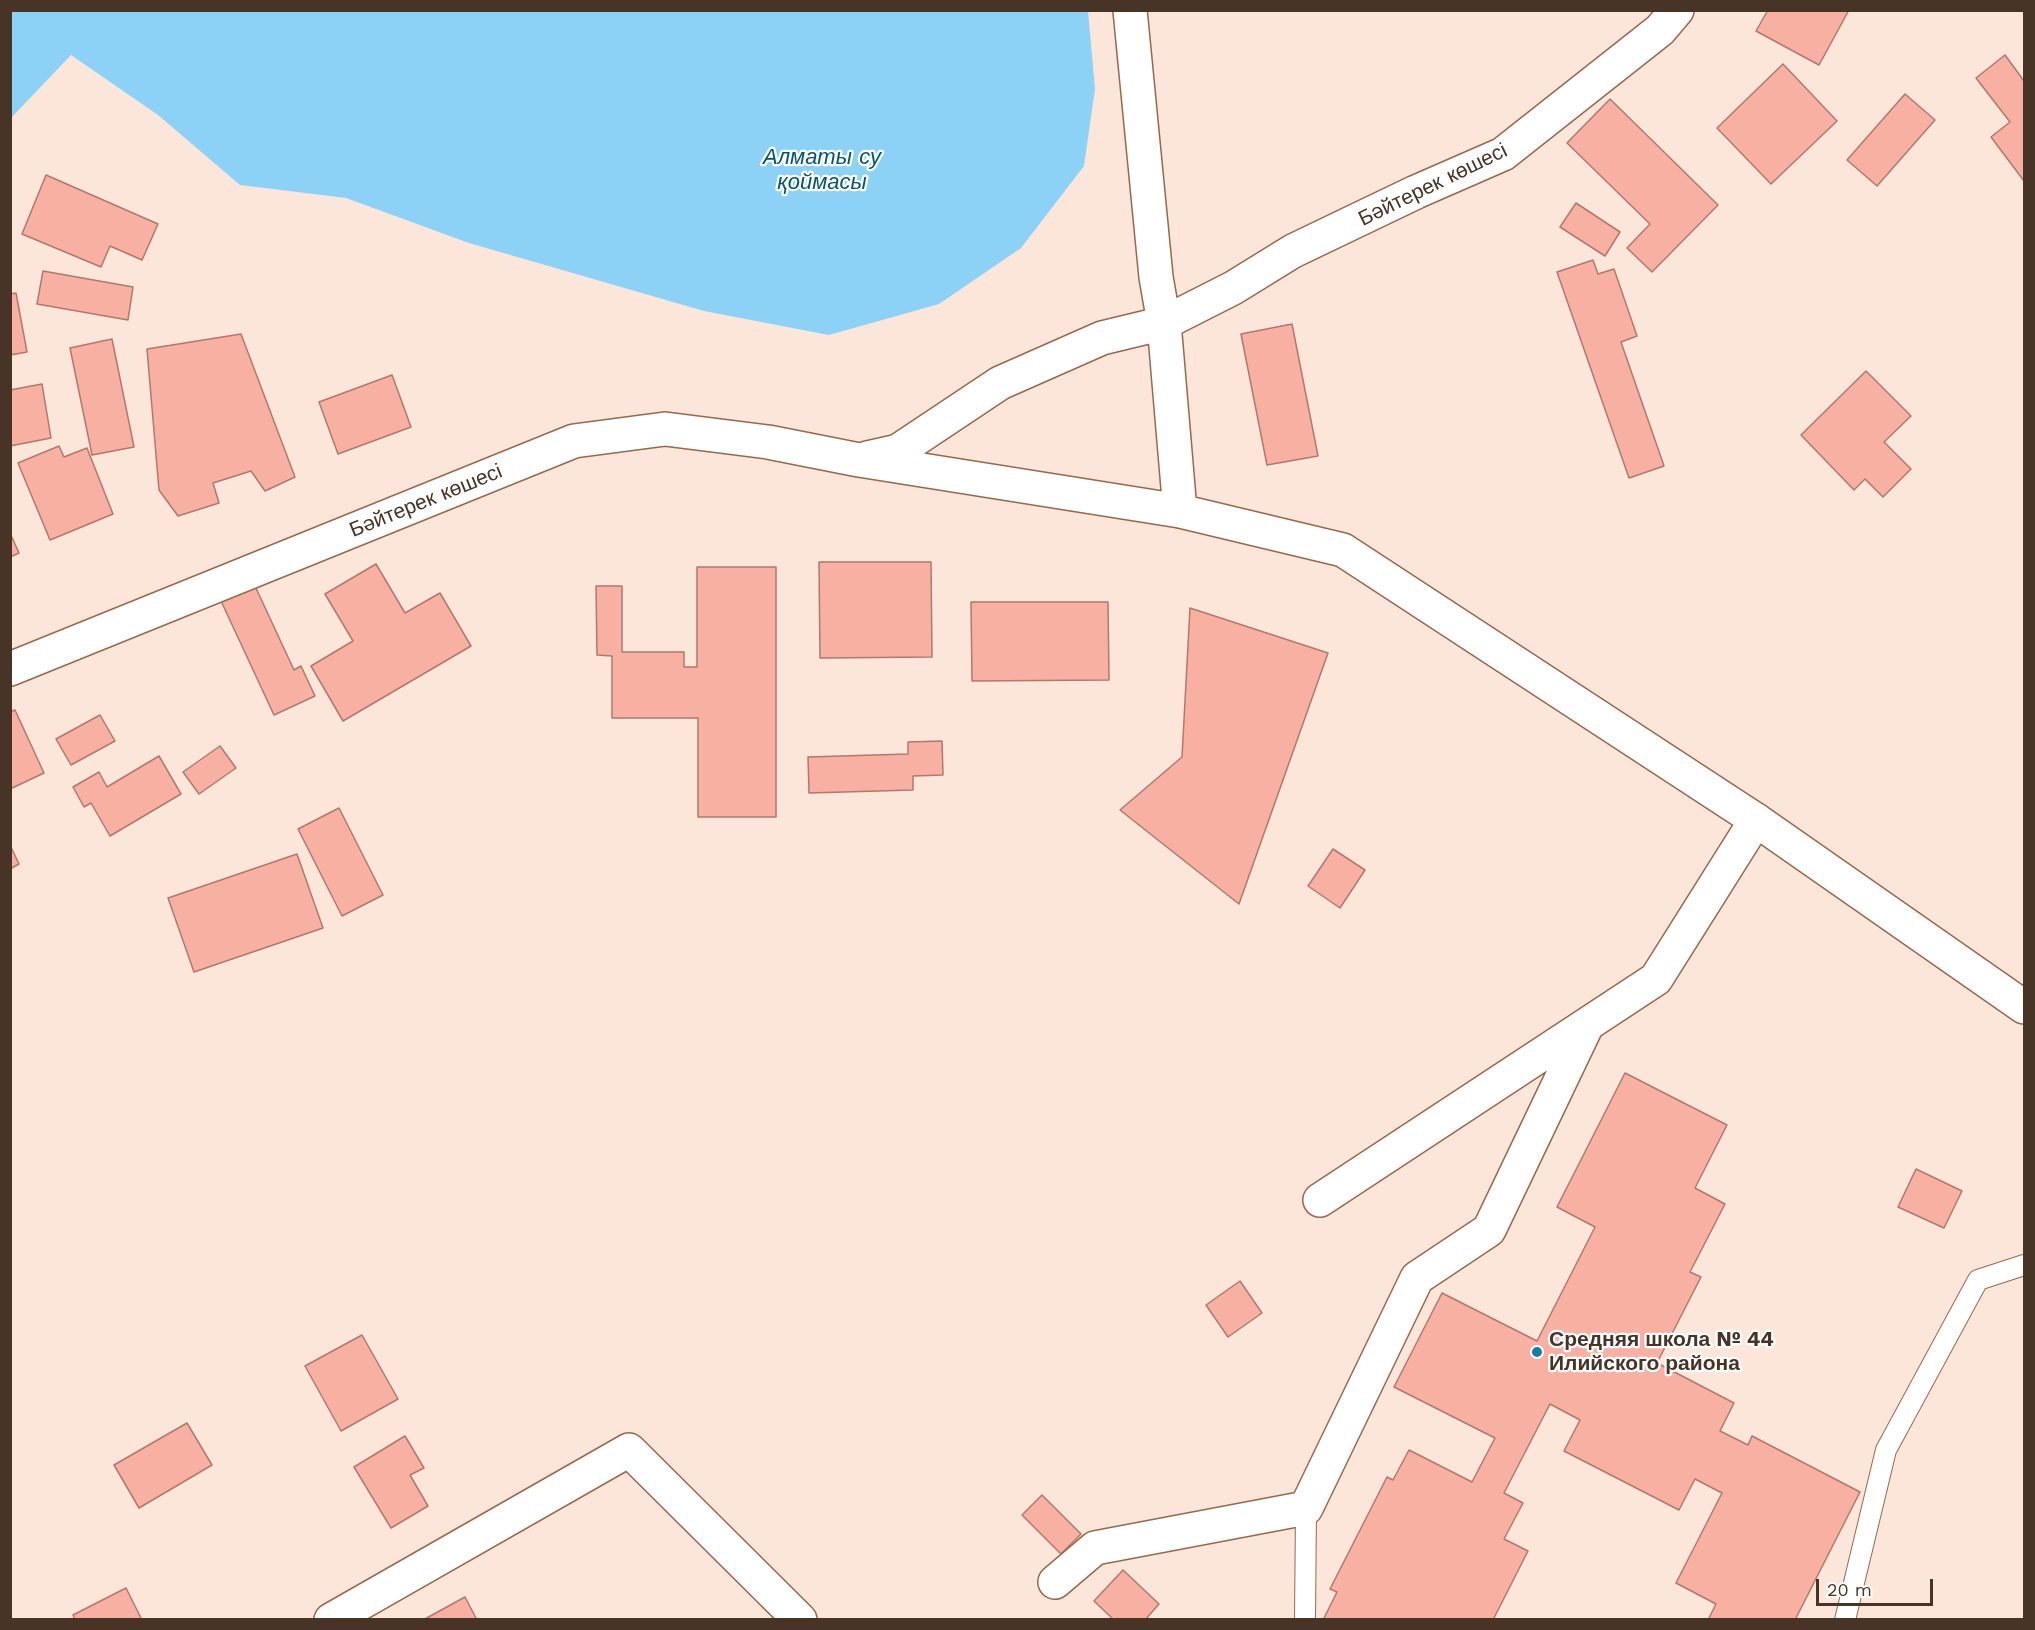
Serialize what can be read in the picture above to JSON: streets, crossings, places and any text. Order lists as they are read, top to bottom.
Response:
{
  "streets": {
    "street": ["Бәйтерек көшесі"]
  },
  "water": ["Алматы су қоймасы"],
  "places": ["Средняя школа № 44 Илийского района"],
  "scale_bar": "20 m"
}
